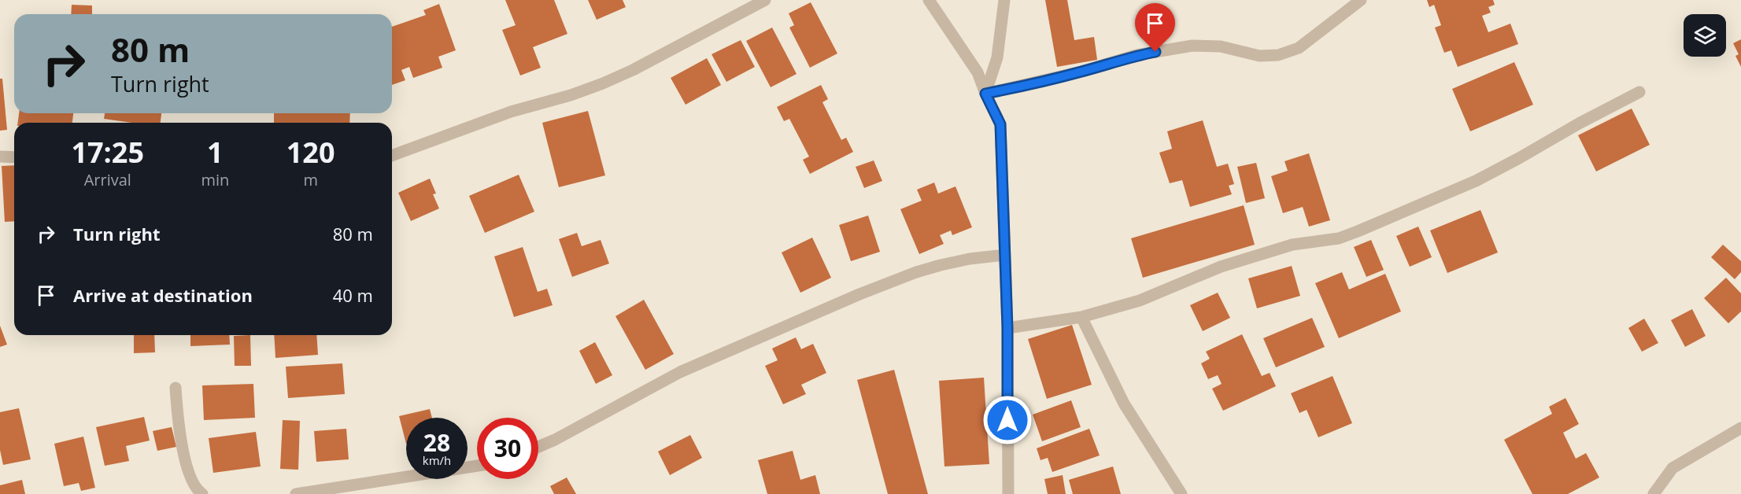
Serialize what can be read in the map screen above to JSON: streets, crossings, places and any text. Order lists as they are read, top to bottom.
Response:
{
  "page": {
    "turn": ["80 m", "Turn right"],
    "eta": [
      "17:25",
      "Arrival",
      "1",
      "min",
      "120",
      "m"
    ],
    "list": [
      {
        "name": "Turn right",
        "value": "80 m"
      },
      {
        "name": "Arrive at destination",
        "value": "40 m"
      }
    ],
    "speed": "28 km/h",
    "limit": "30"
  }
}
